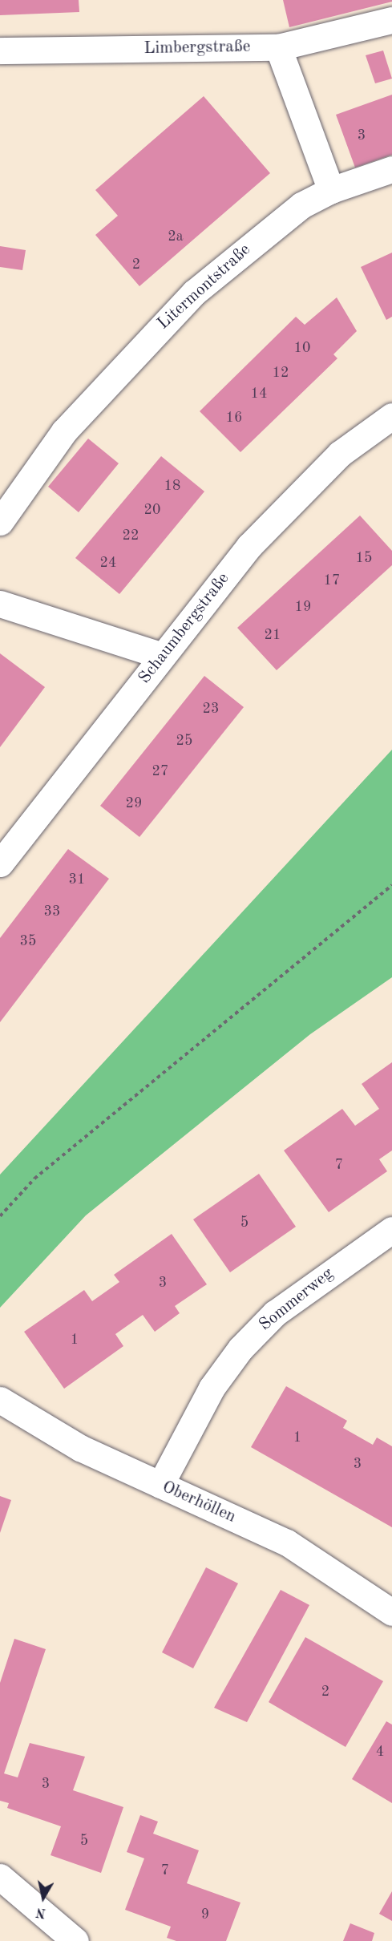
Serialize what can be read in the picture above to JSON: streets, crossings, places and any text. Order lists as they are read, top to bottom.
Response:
{
  "streets": {
    "street": [
      "Limbergstraße",
      "Litermontstraße",
      "Schaumbergstraße",
      "Sommerweg",
      "Oberhöllen"
    ]
  },
  "crossings": [
    ["Sommerweg", "Oberhöllen"]
  ],
  "house_numbers": [
    "3",
    "2a",
    "2",
    "10",
    "12",
    "14",
    "16",
    "18",
    "20",
    "22",
    "15",
    "24",
    "17",
    "19",
    "21",
    "23",
    "25",
    "27",
    "29",
    "31",
    "33",
    "35",
    "7",
    "5",
    "3",
    "1",
    "1",
    "3",
    "2",
    "4",
    "3",
    "5",
    "7",
    "9"
  ],
  "north": "bottom"
}
